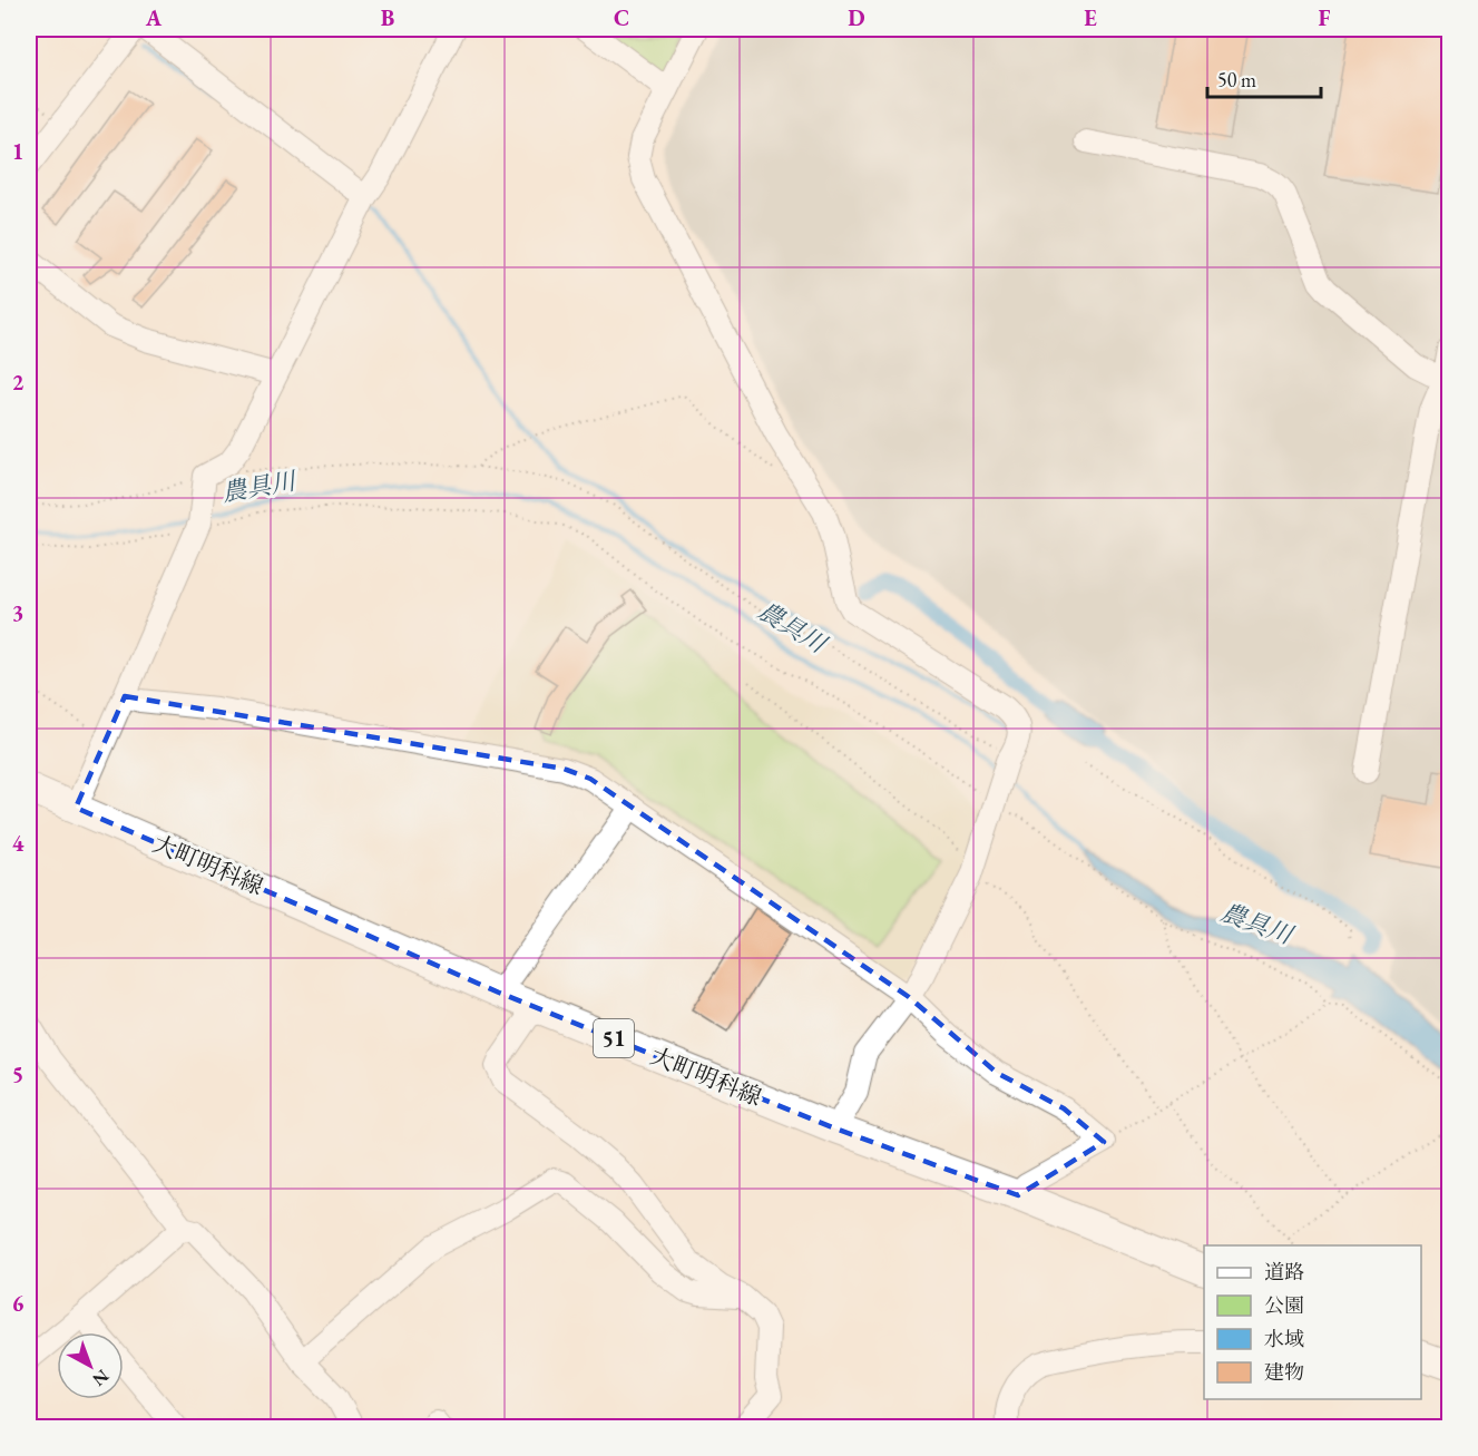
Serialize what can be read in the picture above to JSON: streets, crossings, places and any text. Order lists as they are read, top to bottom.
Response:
{
  "streets": {
    "main road": ["大町明科線", "51"]
  },
  "water": ["農具川"],
  "legend": [
    "道路",
    "公園",
    "水域",
    "建物"
  ],
  "scale_bar": "50 m",
  "north": "bottom right",
  "grid": {
    "columns": [
      "A",
      "B",
      "C",
      "D",
      "E",
      "F"
    ],
    "rows": [
      "1",
      "2",
      "3",
      "4",
      "5",
      "6"
    ]
  }
}
